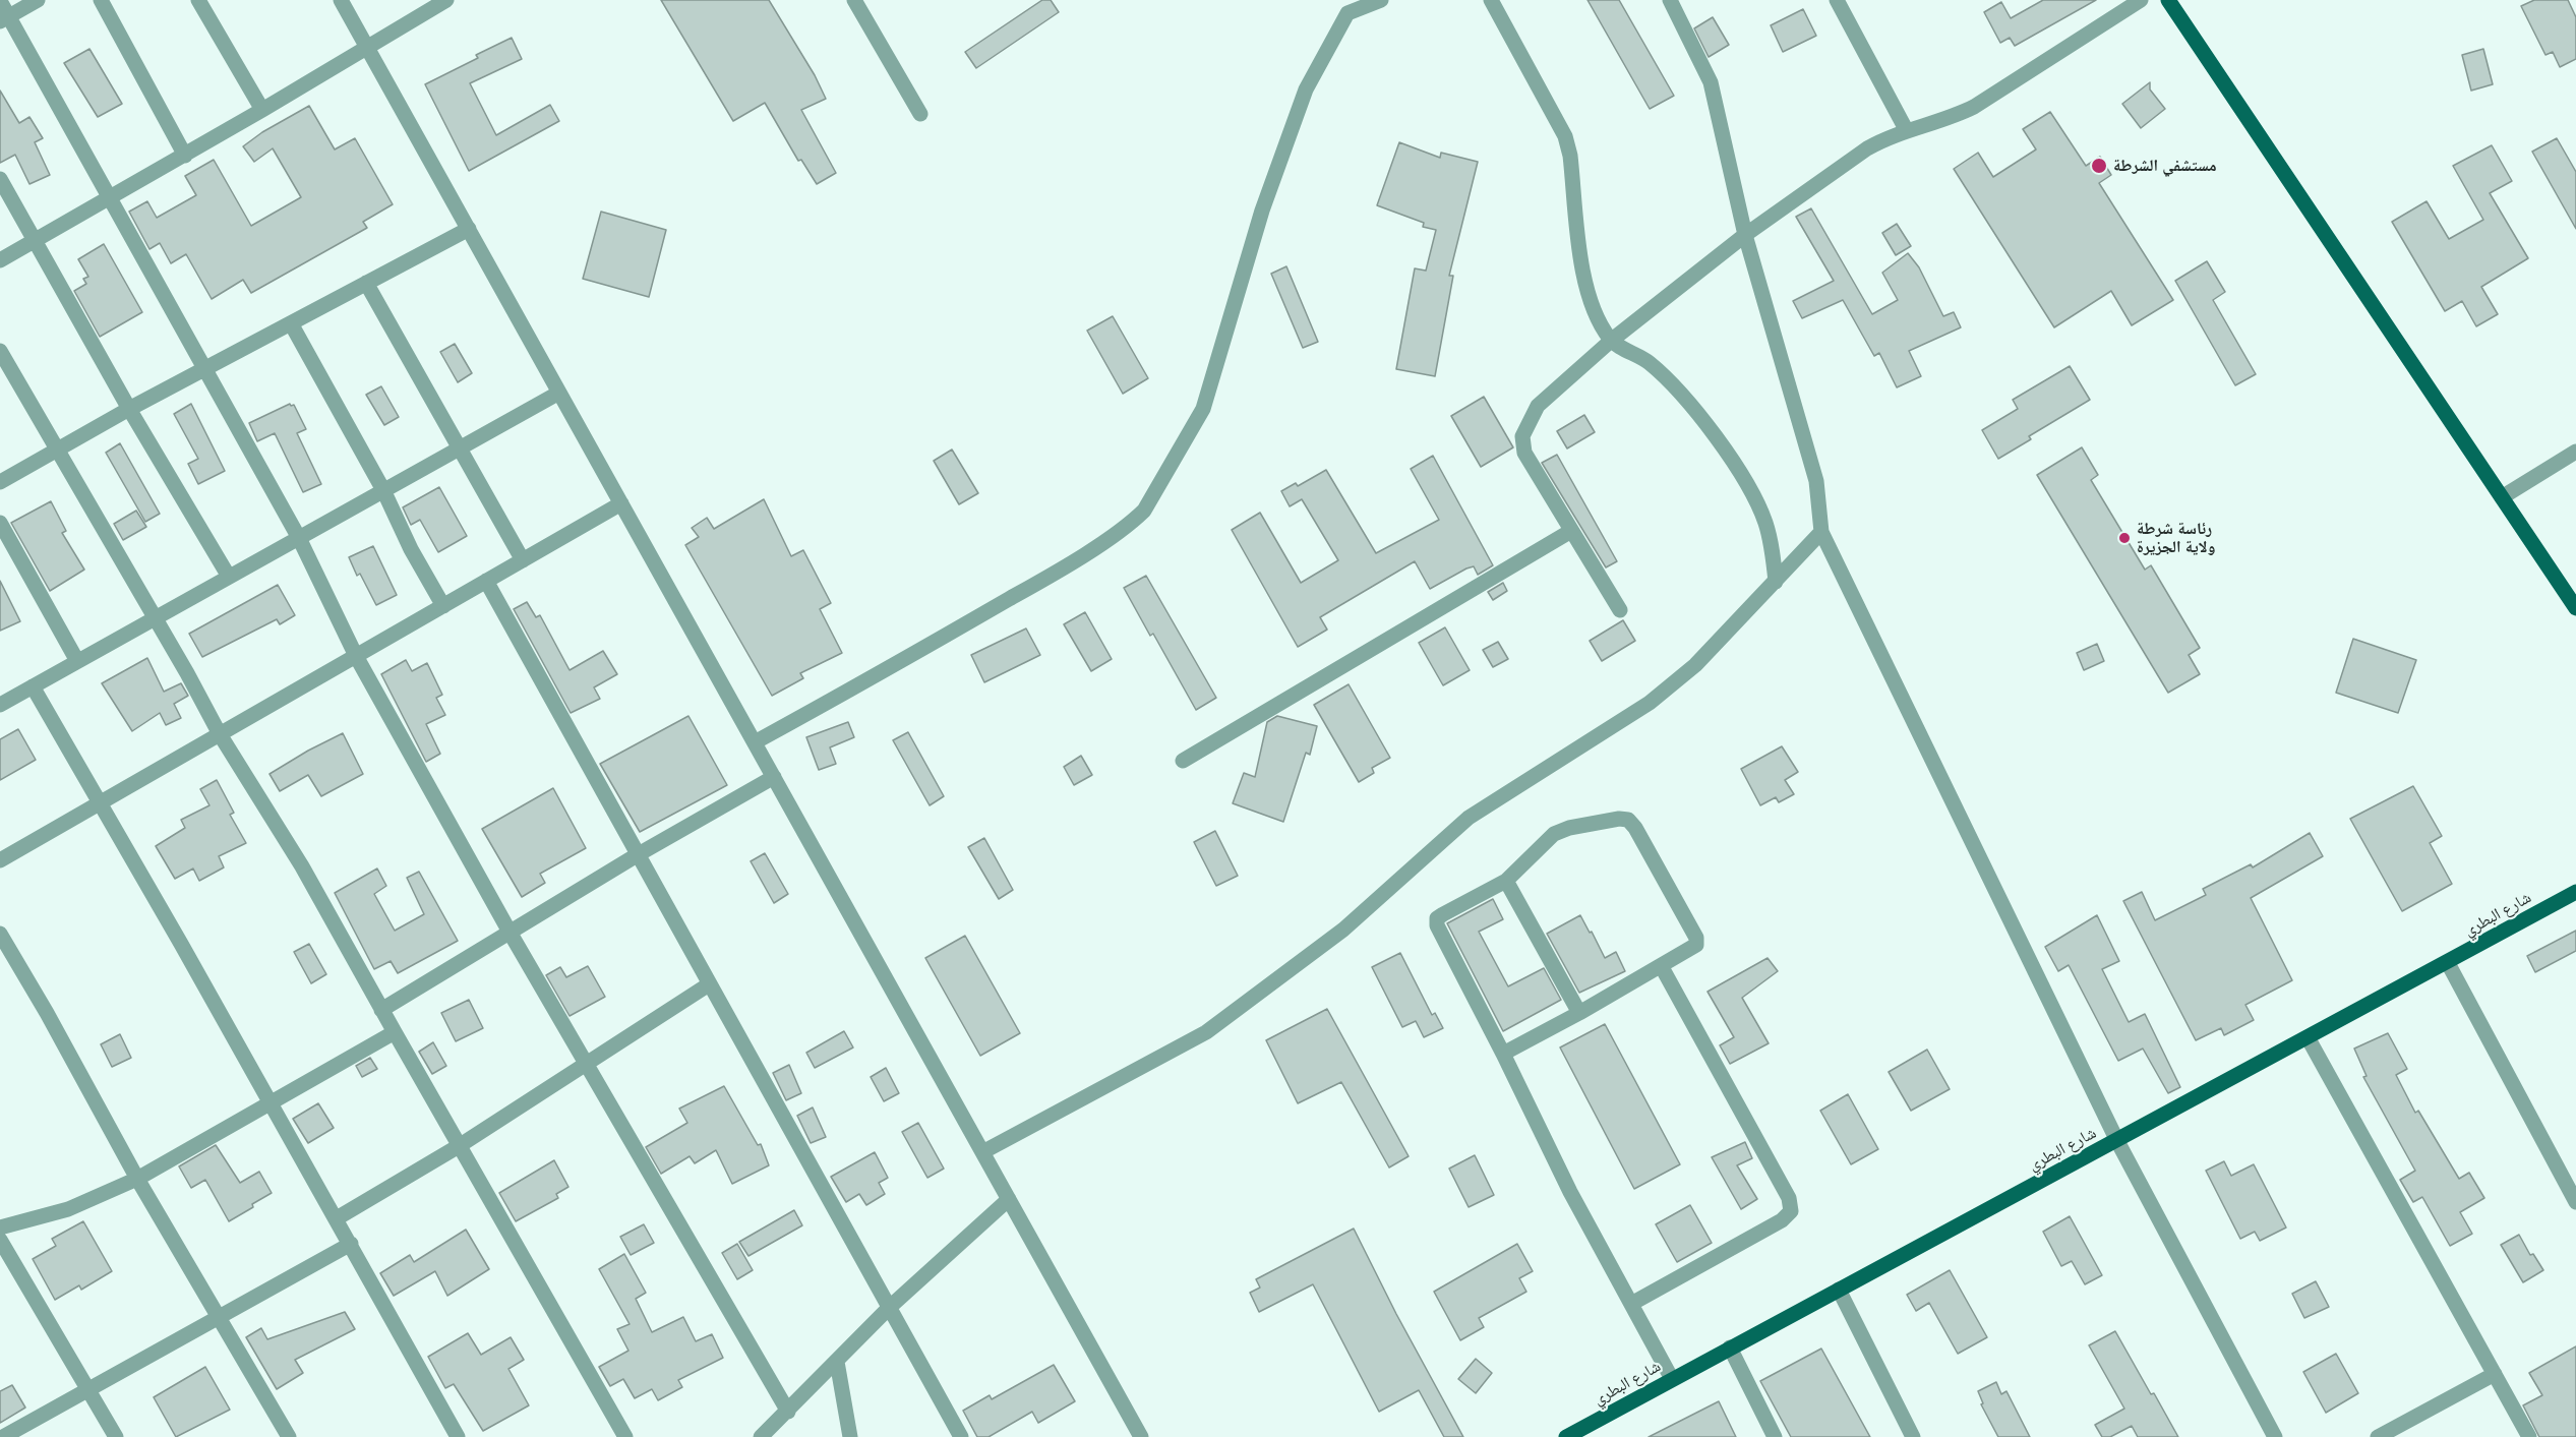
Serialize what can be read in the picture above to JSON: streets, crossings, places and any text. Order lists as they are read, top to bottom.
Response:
{
  "streets": {
    "main road": ["شارع البطري"]
  },
  "places": ["مستشفي الشرطة", "رئاسة شرطة ولاية الجزيرة"]
}
